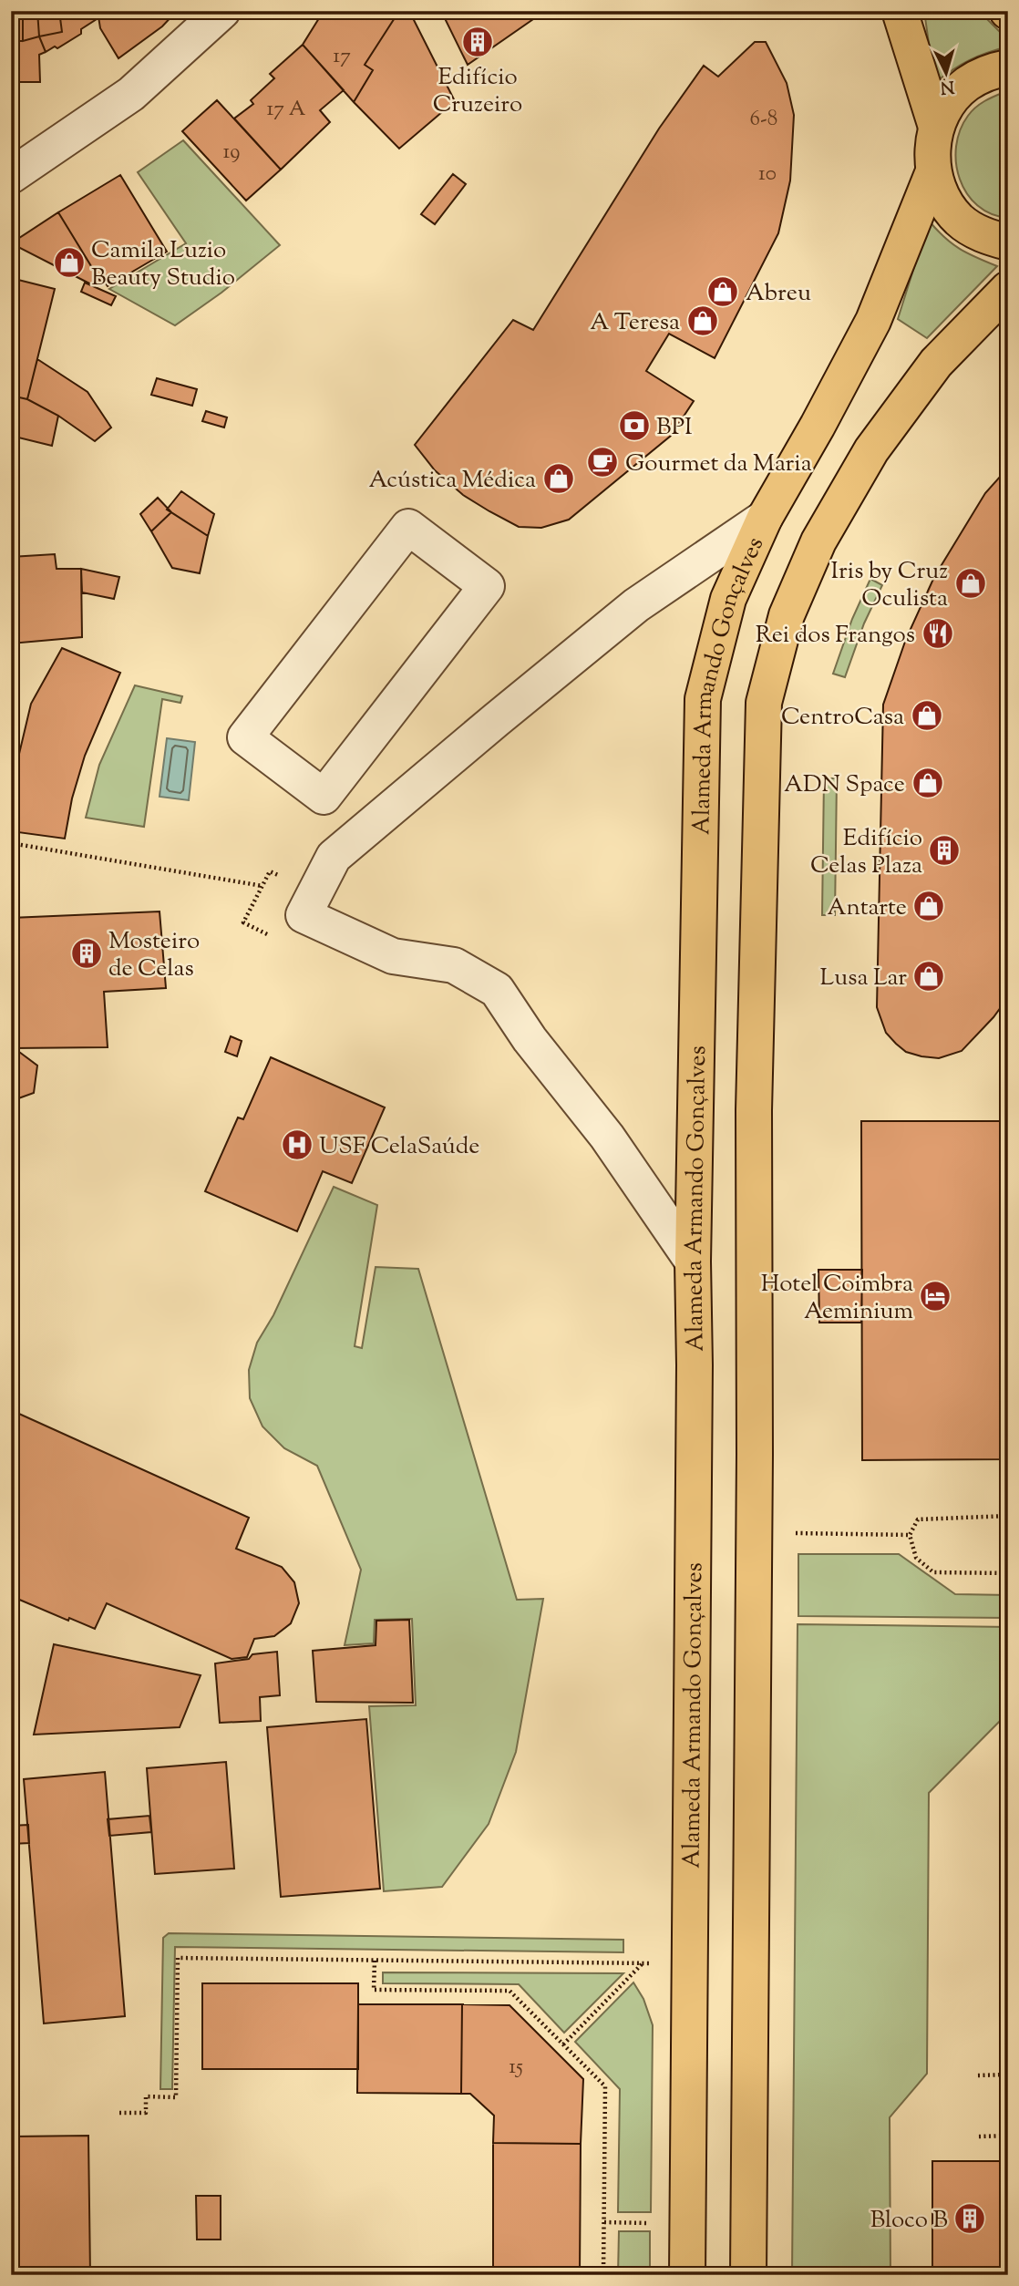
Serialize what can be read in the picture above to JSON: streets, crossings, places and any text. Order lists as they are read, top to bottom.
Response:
{
  "streets": {
    "main road": ["Alameda Armando Gonçalves"]
  },
  "places": {
    "building": [
      "Edifício Cruzeiro",
      "Edifício Celas Plaza",
      "Mosteiro de Celas",
      "Bloco B"
    ],
    "shop": [
      "Camila Luzio Beauty Studio",
      "Abreu",
      "A Teresa",
      "Acústica Médica",
      "Iris by Cruz Oculista",
      "CentroCasa",
      "ADN Space",
      "Antarte",
      "Lusa Lar"
    ],
    "bank": ["BPI"],
    "cafe": ["Gourmet da Maria"],
    "restaurant": ["Rei dos Frangos"],
    "hospital": ["USF CelaSaúde"],
    "hotel": ["Hotel Coimbra Aeminium"]
  },
  "house_numbers": [
    "17",
    "17 A",
    "6-8",
    "19",
    "10",
    "15"
  ],
  "north": "bottom"
}
